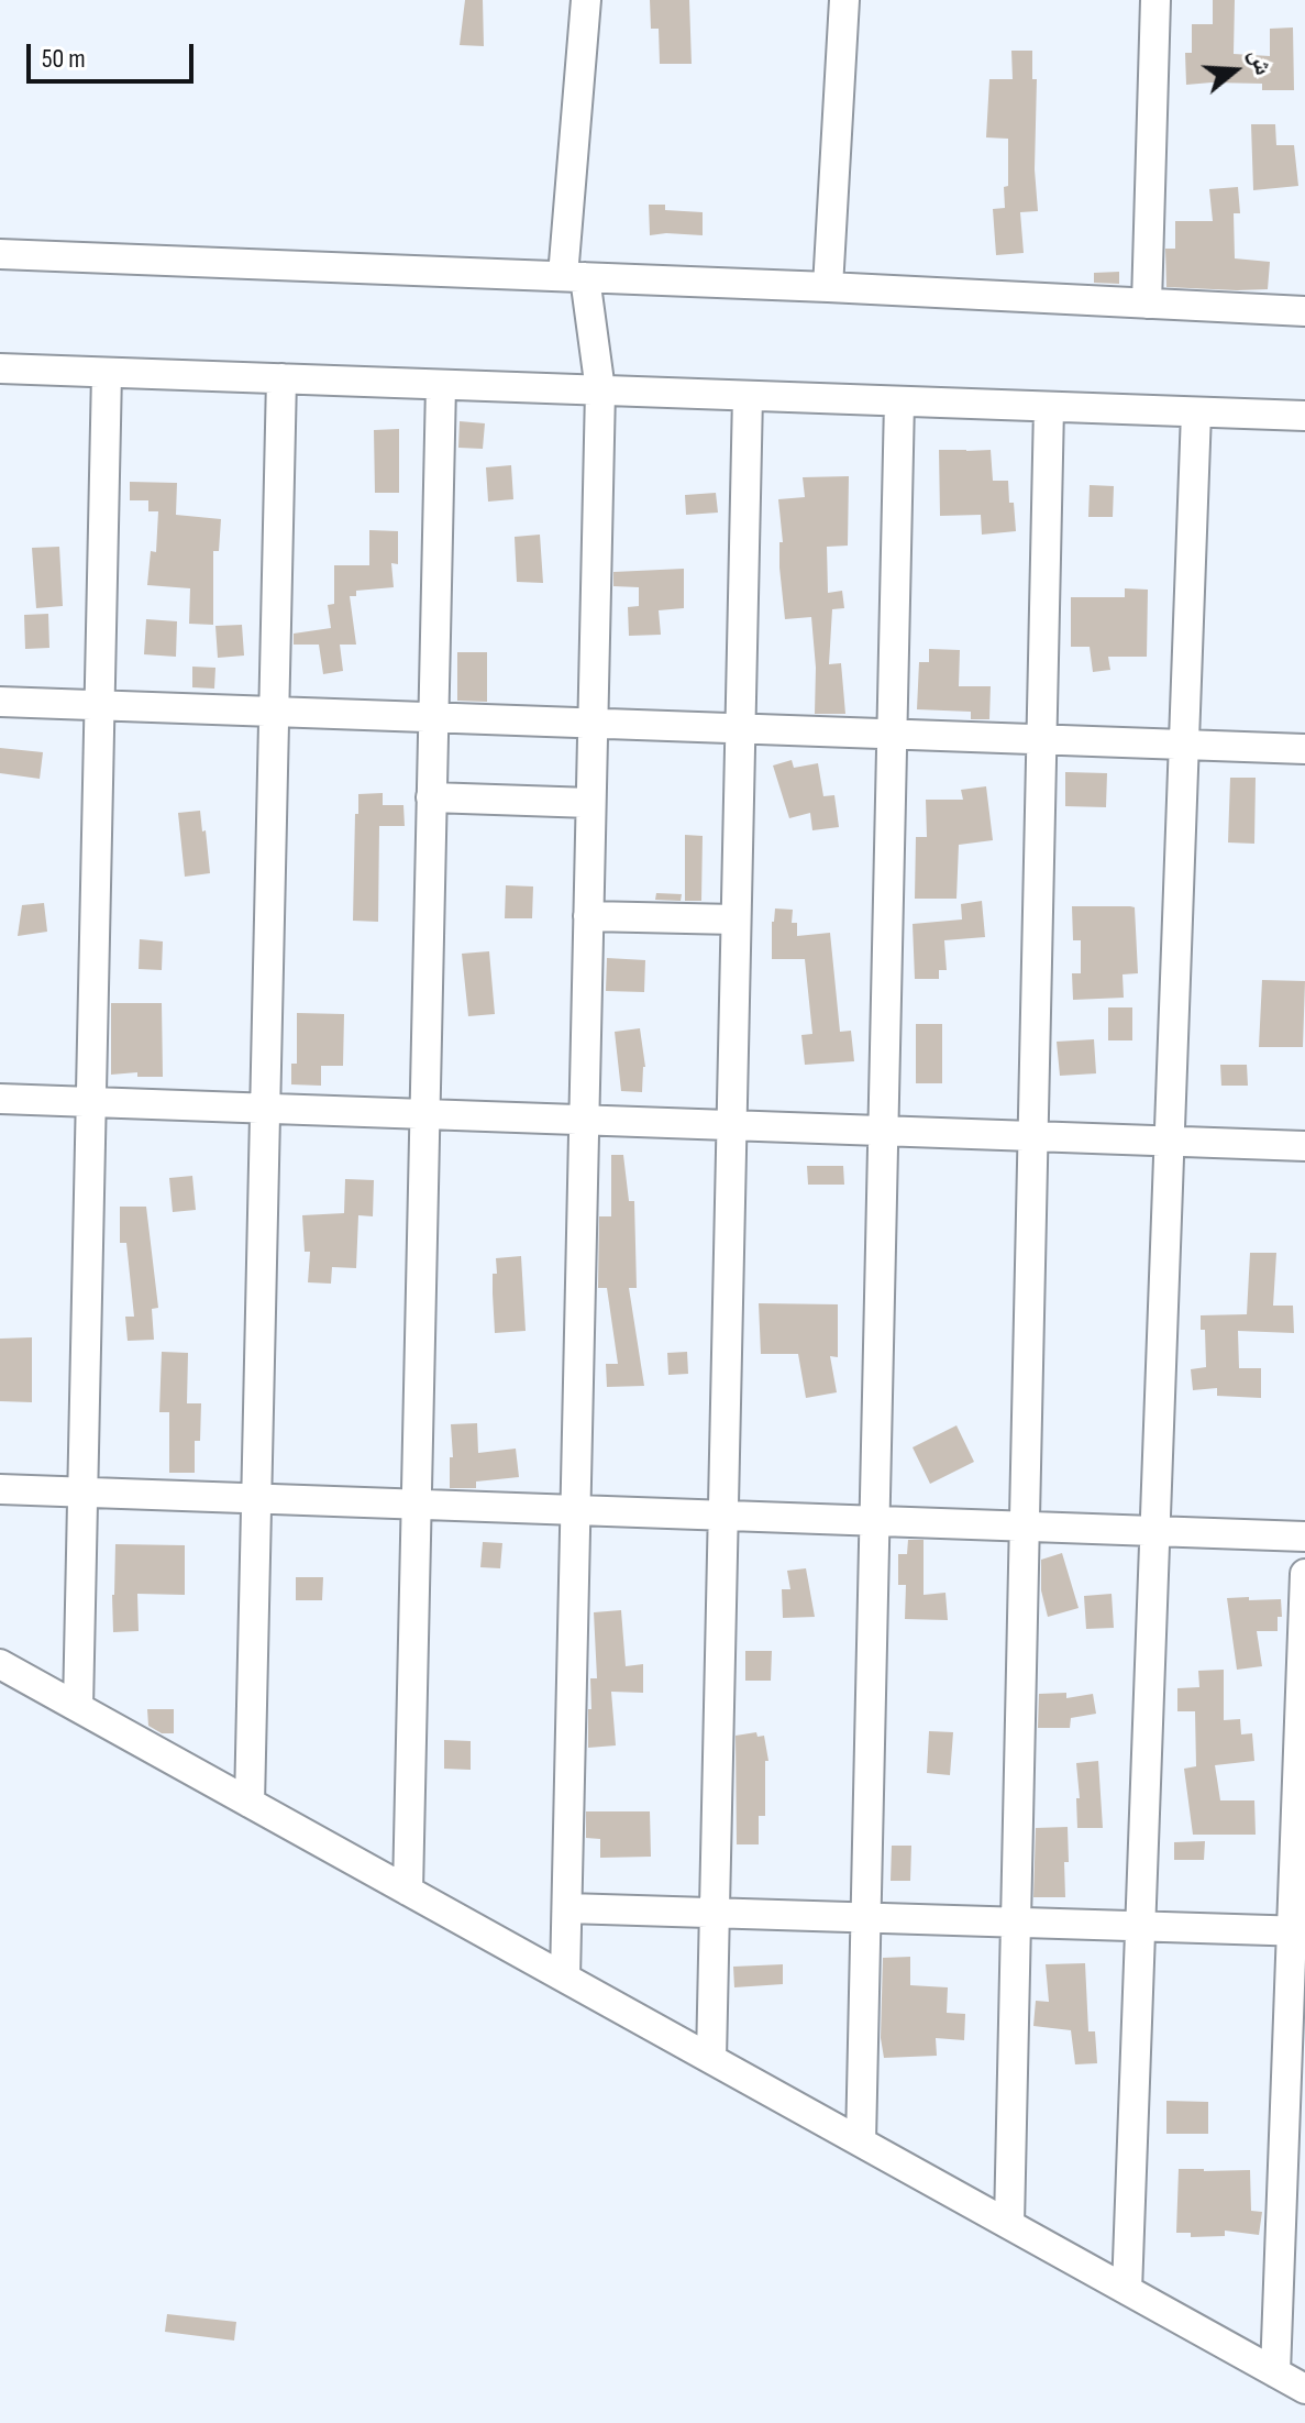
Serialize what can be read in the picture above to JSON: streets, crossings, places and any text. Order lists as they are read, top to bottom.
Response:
{
  "scale_bar": "50 m",
  "north": "right"
}
